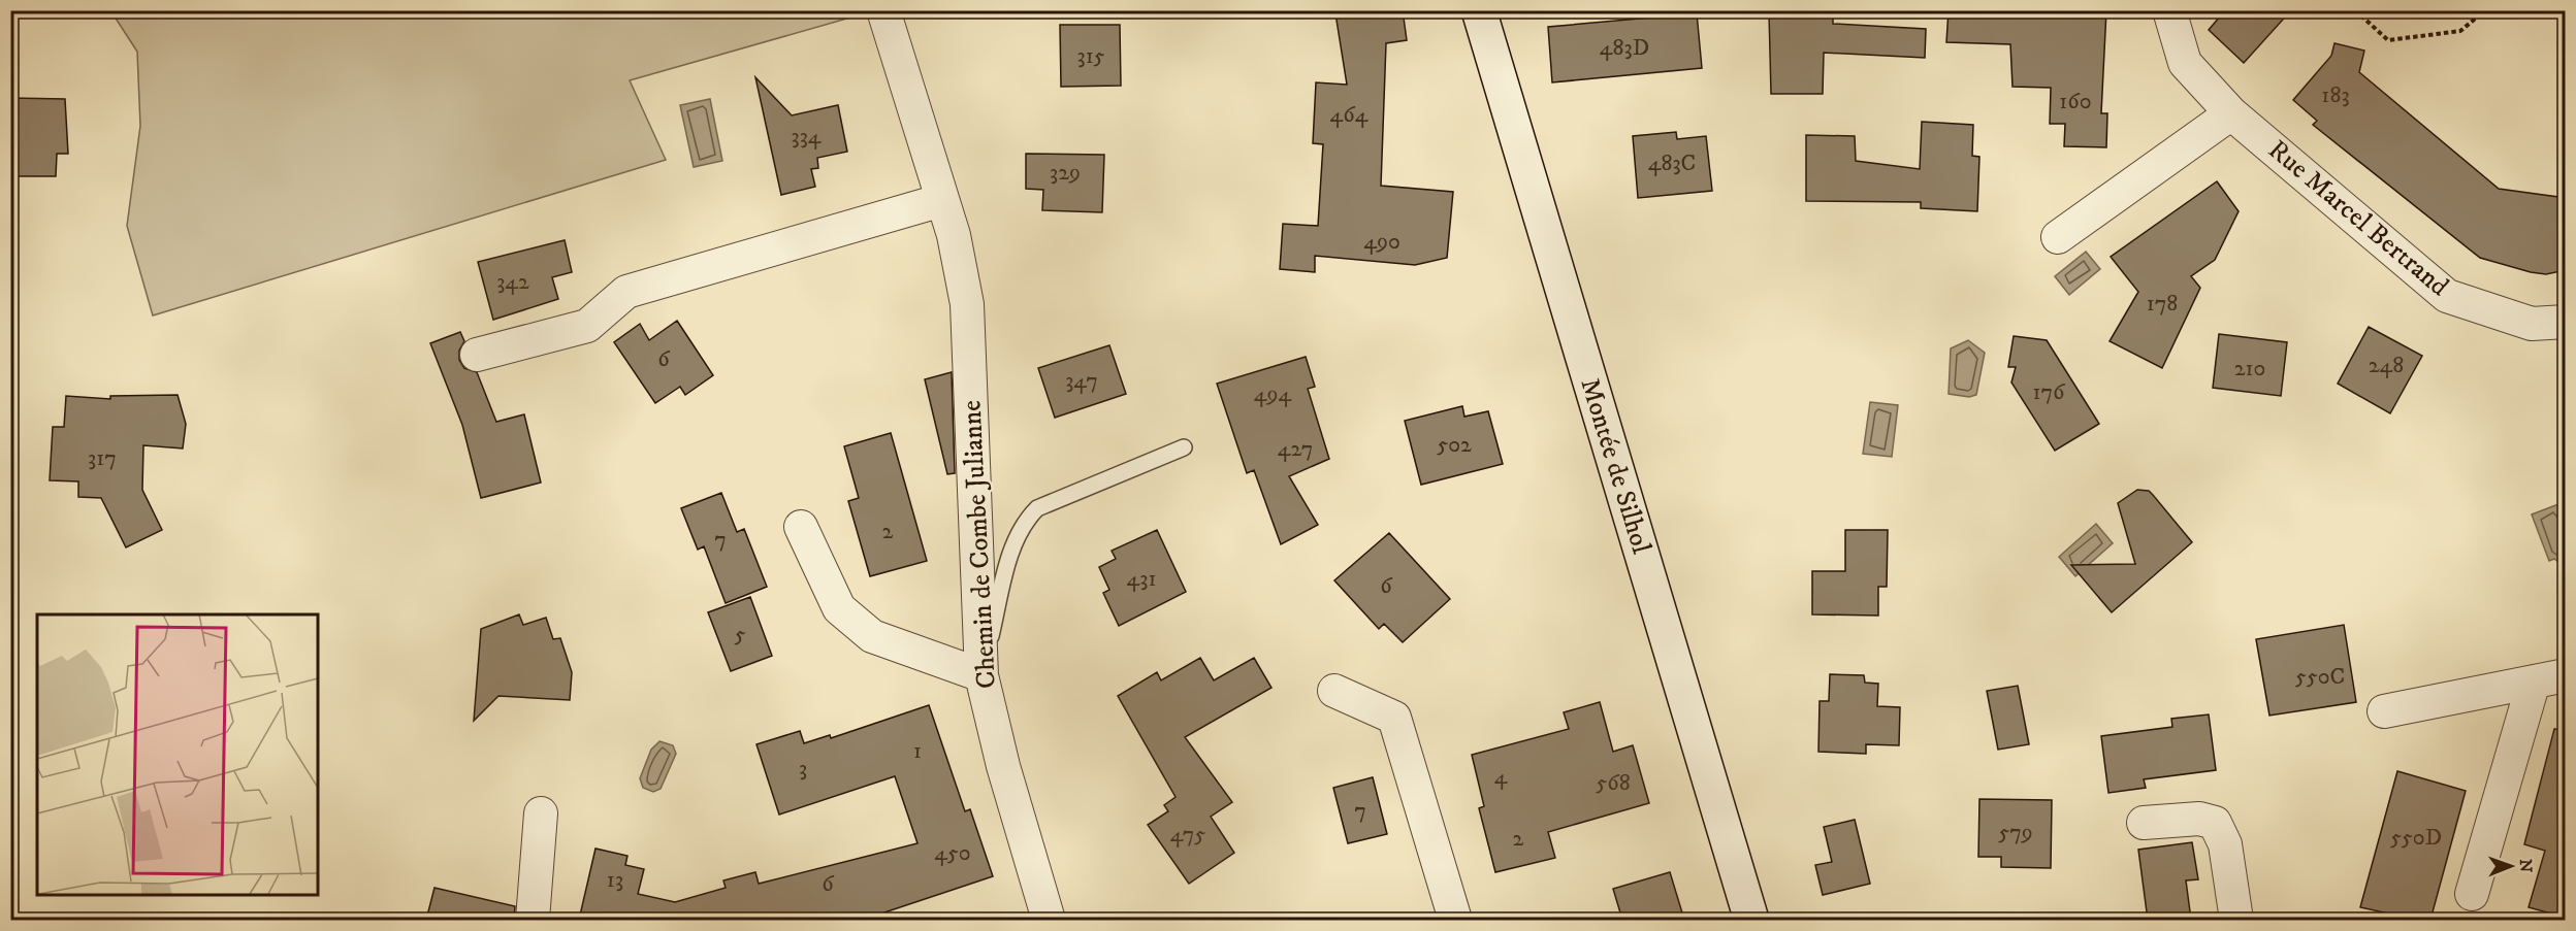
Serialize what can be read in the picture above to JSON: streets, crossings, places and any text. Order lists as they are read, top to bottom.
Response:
{
  "streets": {
    "main road": ["Montée de Silhol"],
    "street": ["Rue Marcel Bertrand", "Chemin de Combe Julianne"]
  },
  "house_numbers": [
    "483D",
    "315",
    "183",
    "160",
    "464",
    "334",
    "483C",
    "329",
    "490",
    "342",
    "178",
    "6",
    "248",
    "210",
    "347",
    "176",
    "494",
    "502",
    "427",
    "317",
    "2",
    "7",
    "431",
    "6",
    "5",
    "550C",
    "1",
    "3",
    "4",
    "568",
    "7",
    "579",
    "475",
    "550D",
    "2",
    "450",
    "13",
    "6"
  ],
  "north": "right"
}
